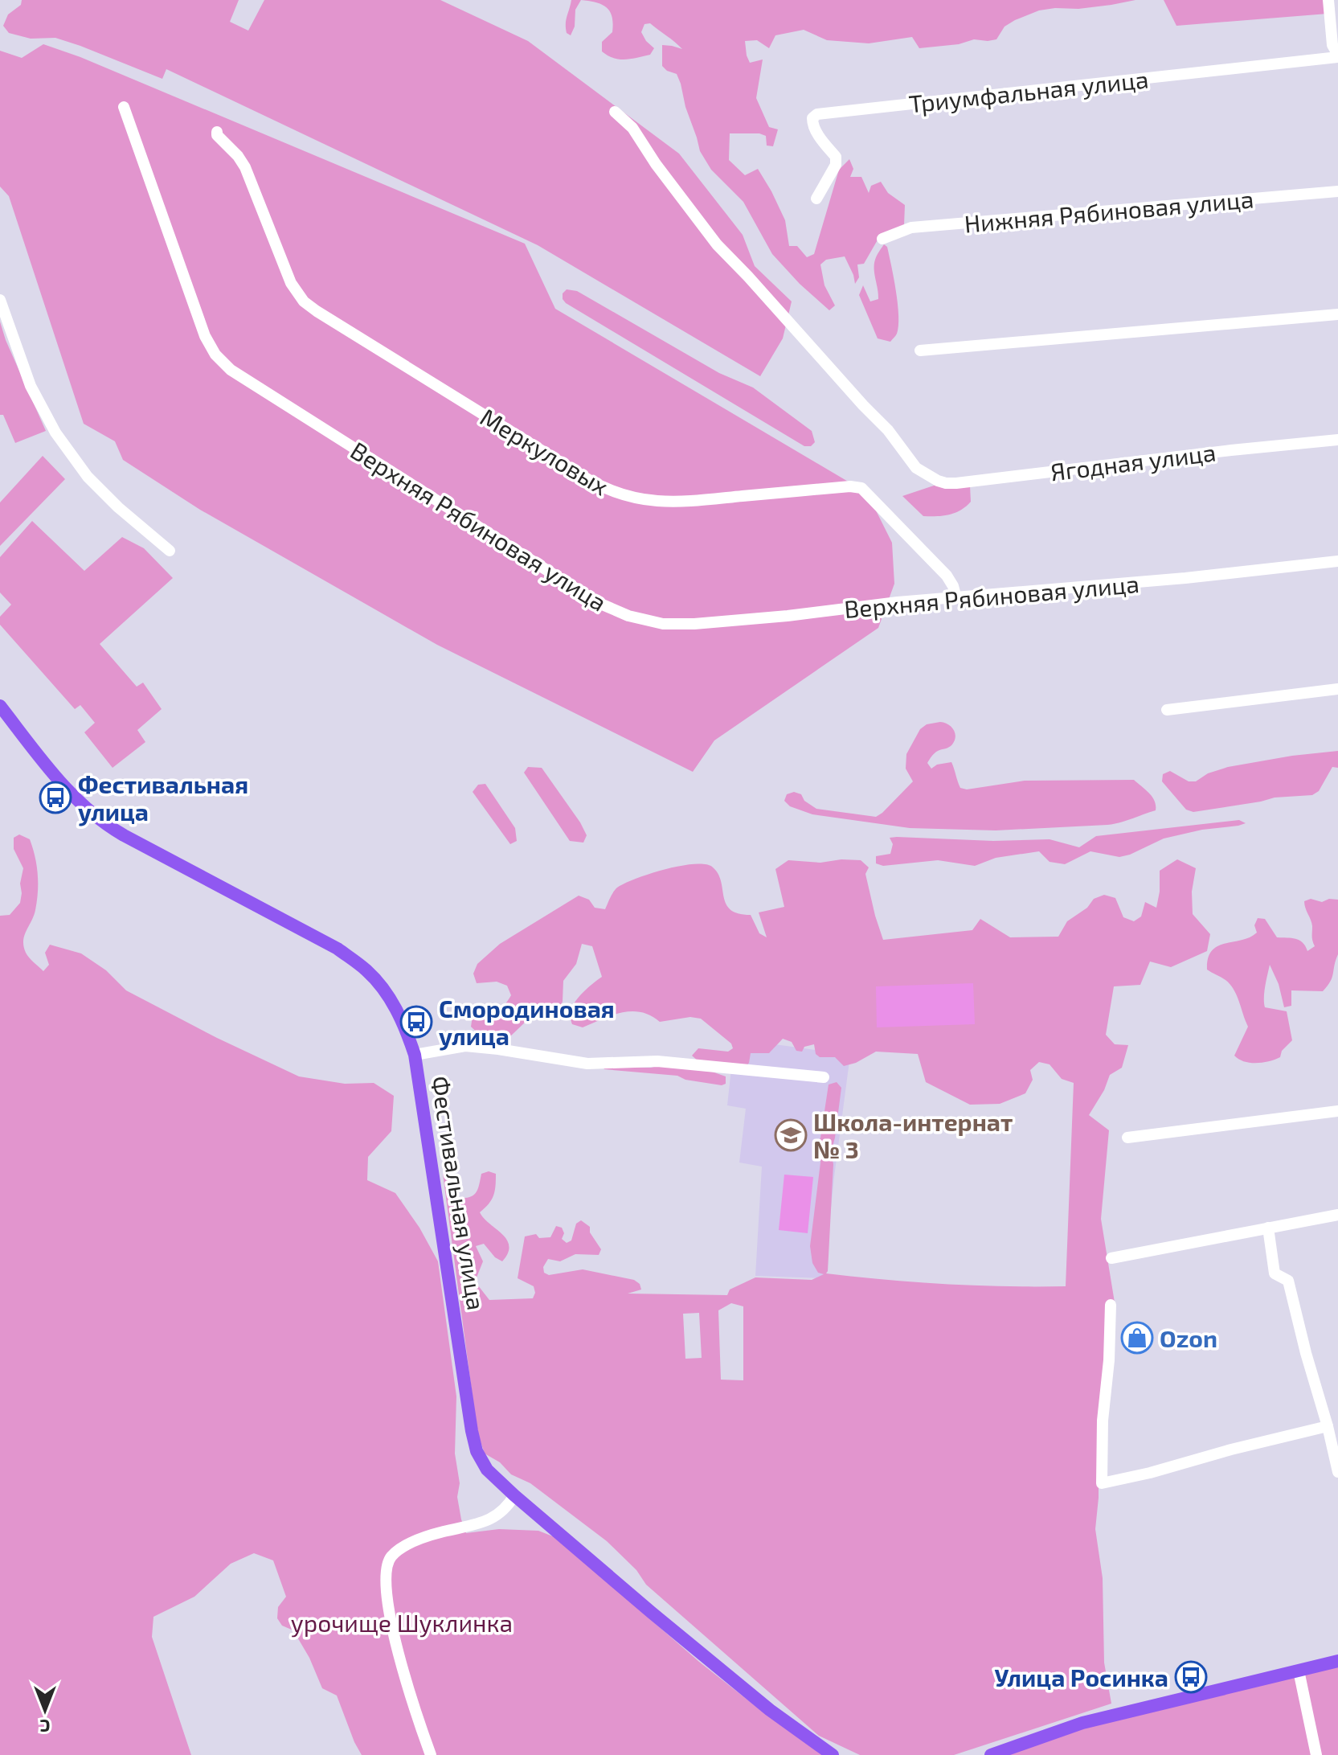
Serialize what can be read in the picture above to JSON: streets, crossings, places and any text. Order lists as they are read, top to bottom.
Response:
{
  "streets": {
    "main road": ["Фестивальная улица"],
    "street": [
      "Триумфальная улица",
      "Нижняя Рябиновая улица",
      "Меркуловых",
      "Ягодная улица",
      "Верхняя Рябиновая улица"
    ]
  },
  "crossings": [
    ["Меркуловых", "Верхняя Рябиновая улица"]
  ],
  "parks": ["урочище Шуклинка"],
  "places": {
    "bus stop": ["Фестивальная улица", "Смородиновая улица", "Улица Росинка"],
    "school or university": ["Школа-интернат № 3"],
    "shop": ["Ozon"]
  },
  "north": "bottom"
}
